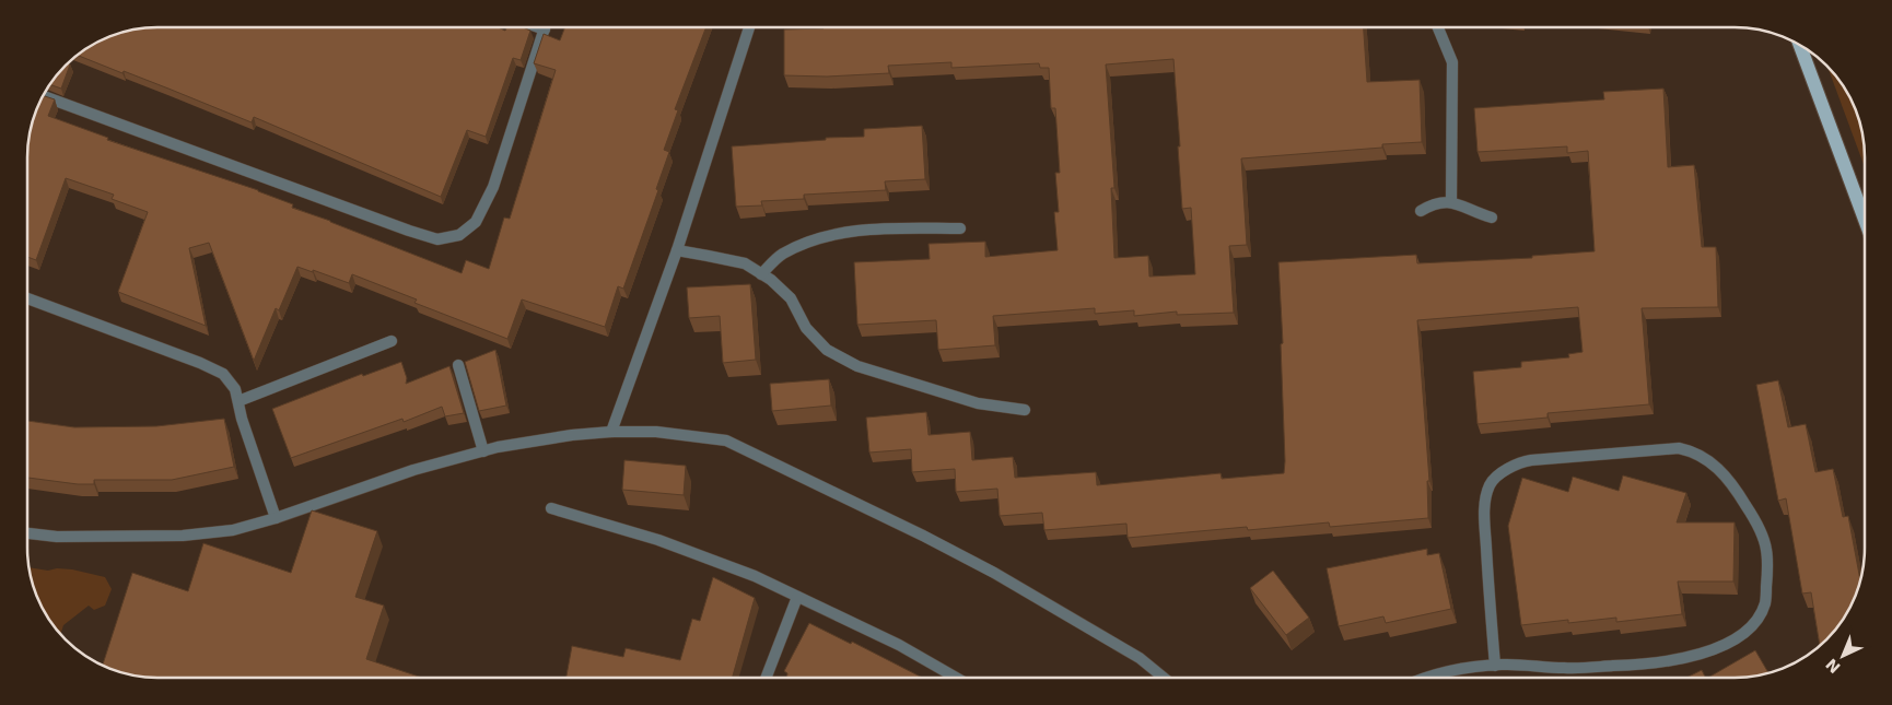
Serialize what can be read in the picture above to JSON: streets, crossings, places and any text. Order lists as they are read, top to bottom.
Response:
{
  "north": "bottom left"
}
